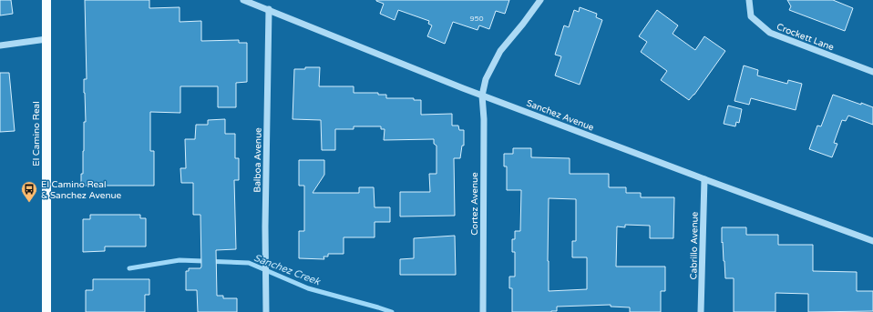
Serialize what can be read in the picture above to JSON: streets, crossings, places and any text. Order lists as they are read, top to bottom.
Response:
{
  "streets": {
    "main road": ["El Camino Real"],
    "street": [
      "Crockett Lane",
      "Sanchez Avenue",
      "Balboa Avenue",
      "Cortez Avenue",
      "Cabrillo Avenue"
    ]
  },
  "crossings": [
    ["Sanchez Avenue", "Balboa Avenue"],
    ["Sanchez Avenue", "Cortez Avenue"],
    ["Sanchez Avenue", "Cabrillo Avenue"]
  ],
  "water": ["Sanchez Creek"],
  "places": {
    "bus stop": ["El Camino Real & Sanchez Avenue"]
  },
  "house_numbers": ["950"]
}
